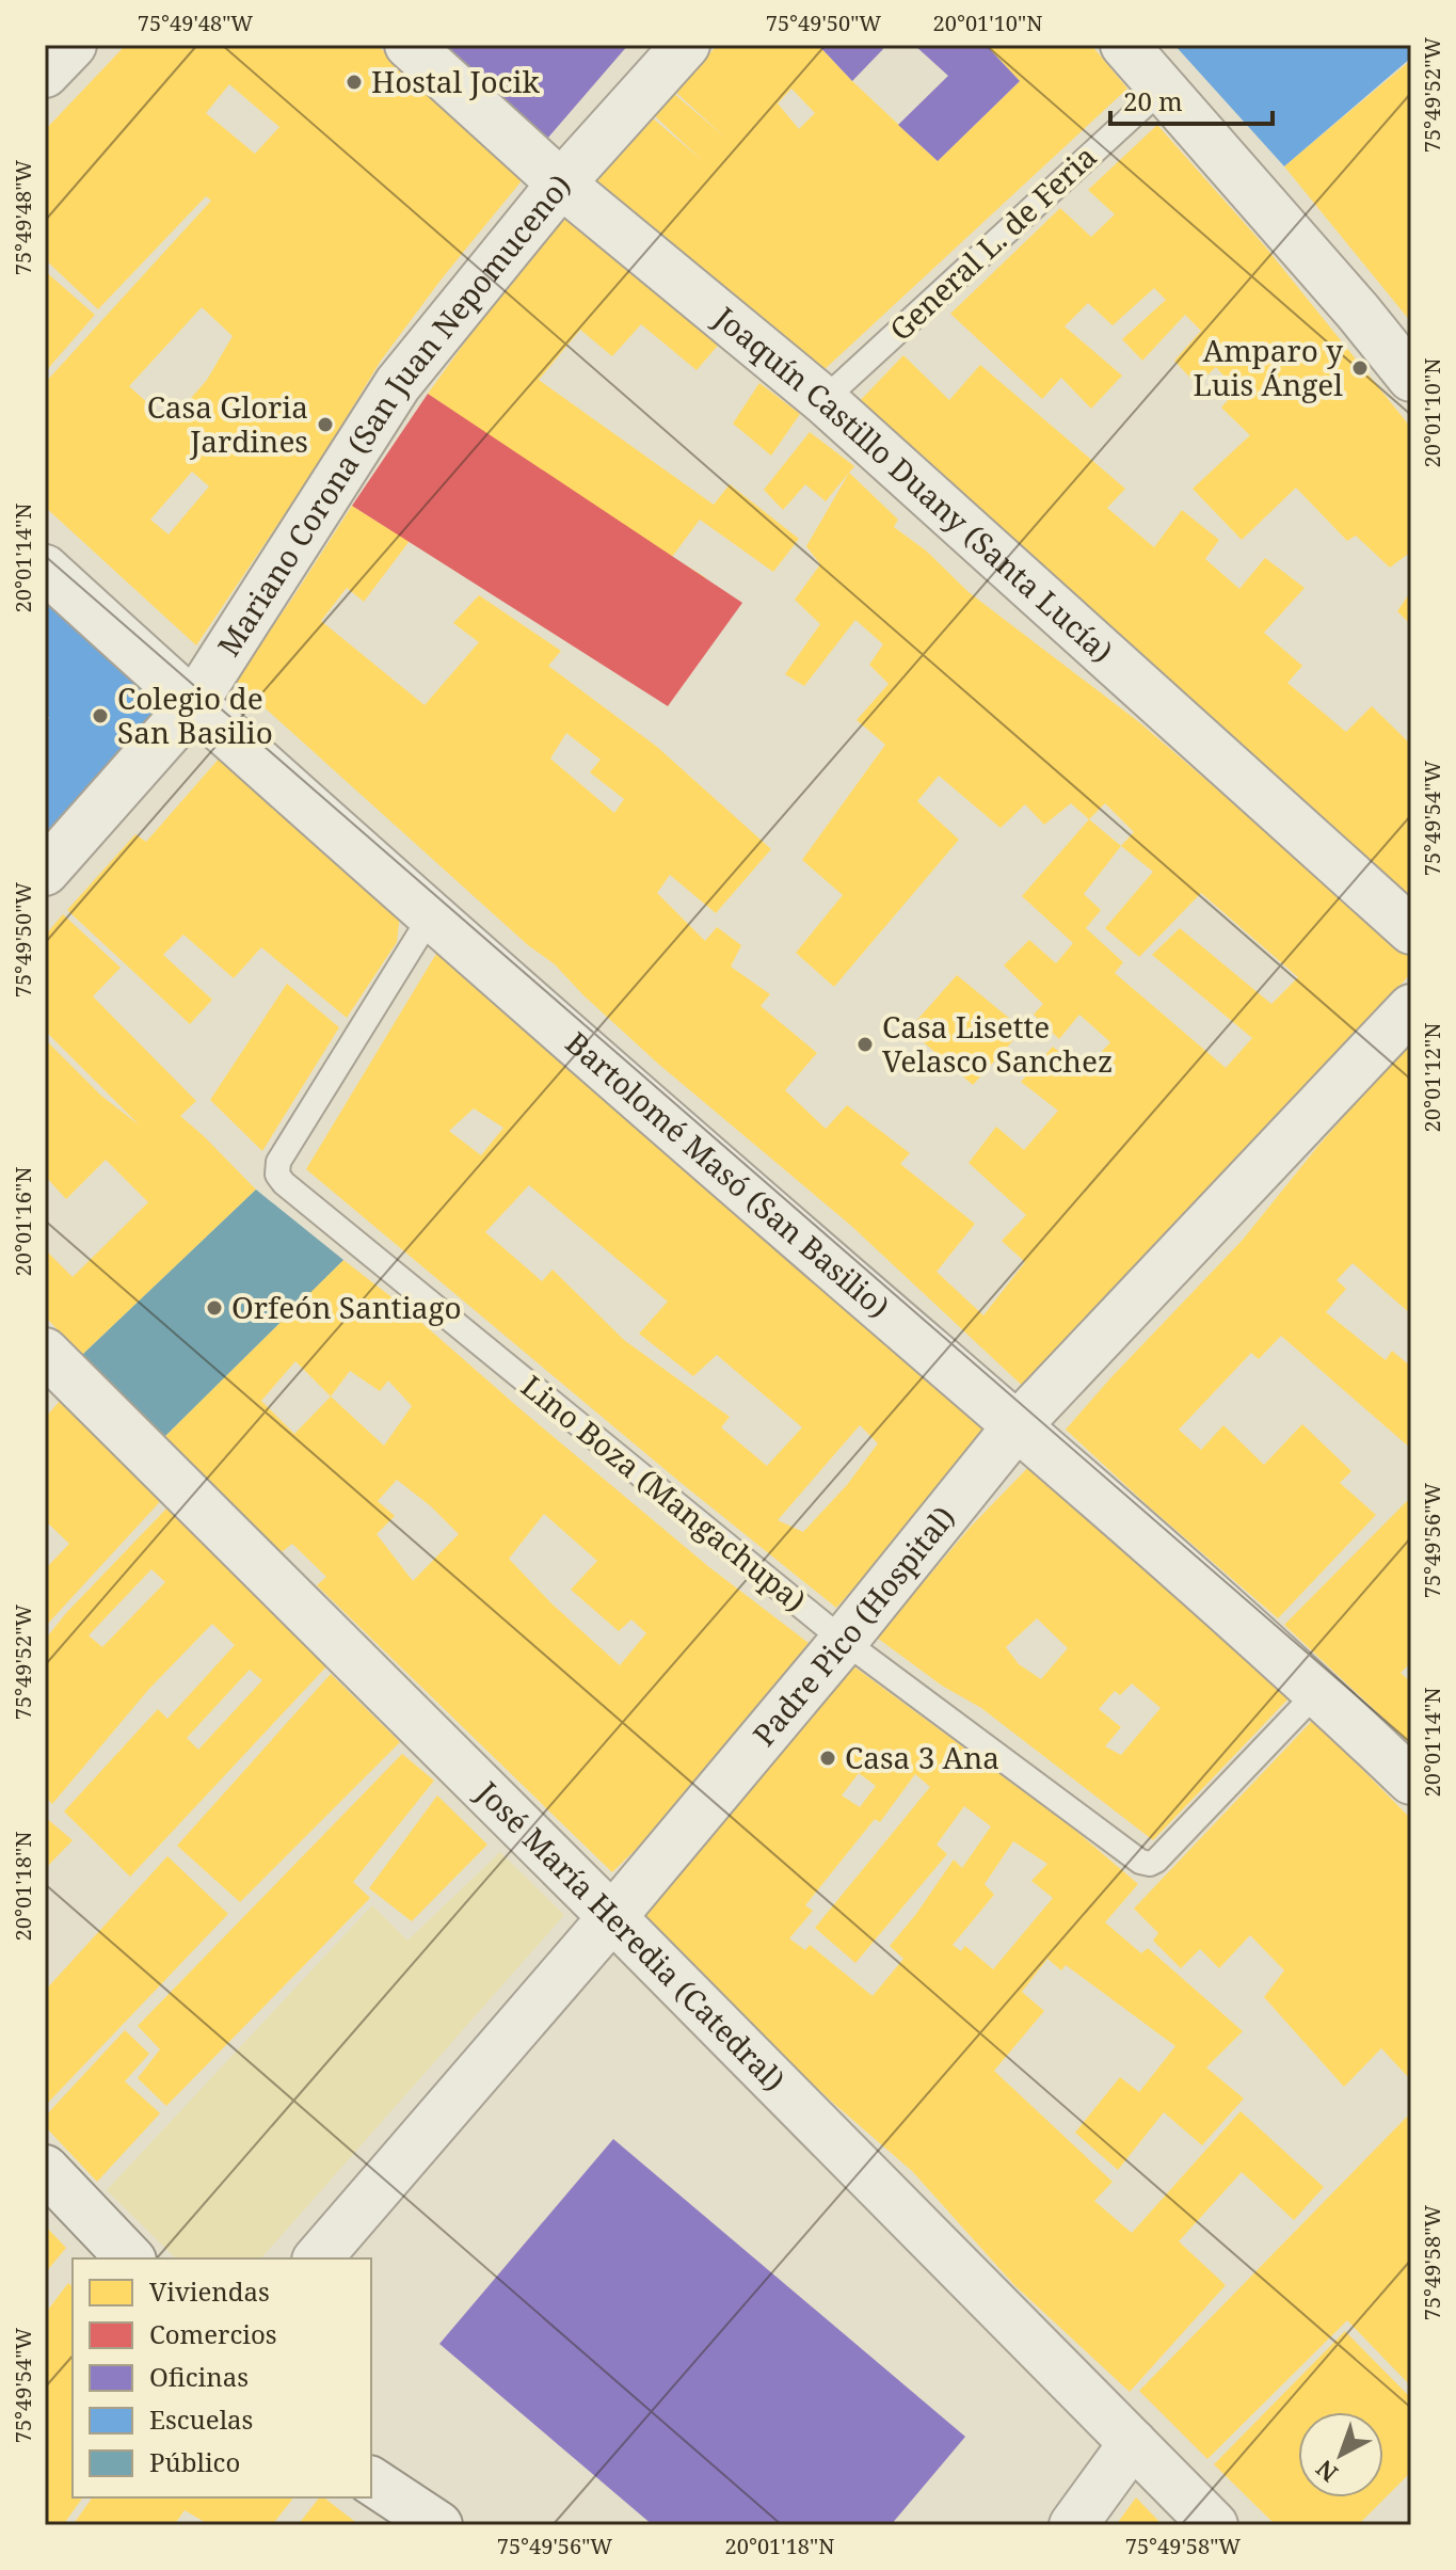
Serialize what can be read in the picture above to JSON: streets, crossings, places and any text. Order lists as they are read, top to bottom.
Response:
{
  "streets": {
    "street": [
      "Mariano Corona (San Juan Nepomuceno)",
      "Joaquín Castillo Duany (Santa Lucía)",
      "Bartolomé Masó (San Basilio)",
      "Padre Pico (Hospital)",
      "José María Heredia (Catedral)"
    ],
    "lane": ["General L. de Feria", "Lino Boza (Mangachupa)"]
  },
  "crossings": [
    ["General L. de Feria", "Joaquín Castillo Duany (Santa Lucía)"],
    ["Mariano Corona (San Juan Nepomuceno)", "Joaquín Castillo Duany (Santa Lucía)"],
    ["Mariano Corona (San Juan Nepomuceno)", "Bartolomé Masó (San Basilio)"],
    ["Bartolomé Masó (San Basilio)", "Lino Boza (Mangachupa)"],
    ["Bartolomé Masó (San Basilio)", "Padre Pico (Hospital)"],
    ["Lino Boza (Mangachupa)", "Padre Pico (Hospital)"],
    ["Padre Pico (Hospital)", "José María Heredia (Catedral)"]
  ],
  "places": [
    "Hostal Jocik",
    "Amparo y Luis Ángel",
    "Casa Gloria Jardines",
    "Colegio de San Basilio",
    "Casa Lisette Velasco Sanchez",
    "Orfeón Santiago",
    "Casa 3 Ana"
  ],
  "legend": [
    "Viviendas",
    "Comercios",
    "Oficinas",
    "Escuelas",
    "Público"
  ],
  "scale_bar": "20 m",
  "north": "bottom left",
  "coordinates": [
    "75°49'48\"W",
    "75°49'50\"W",
    "20°01'10\"N",
    "75°49'52\"W",
    "20°01'14\"N",
    "75°49'54\"W",
    "20°01'12\"N",
    "20°01'16\"N",
    "75°49'56\"W",
    "20°01'18\"N",
    "75°49'58\"W"
  ]
}
